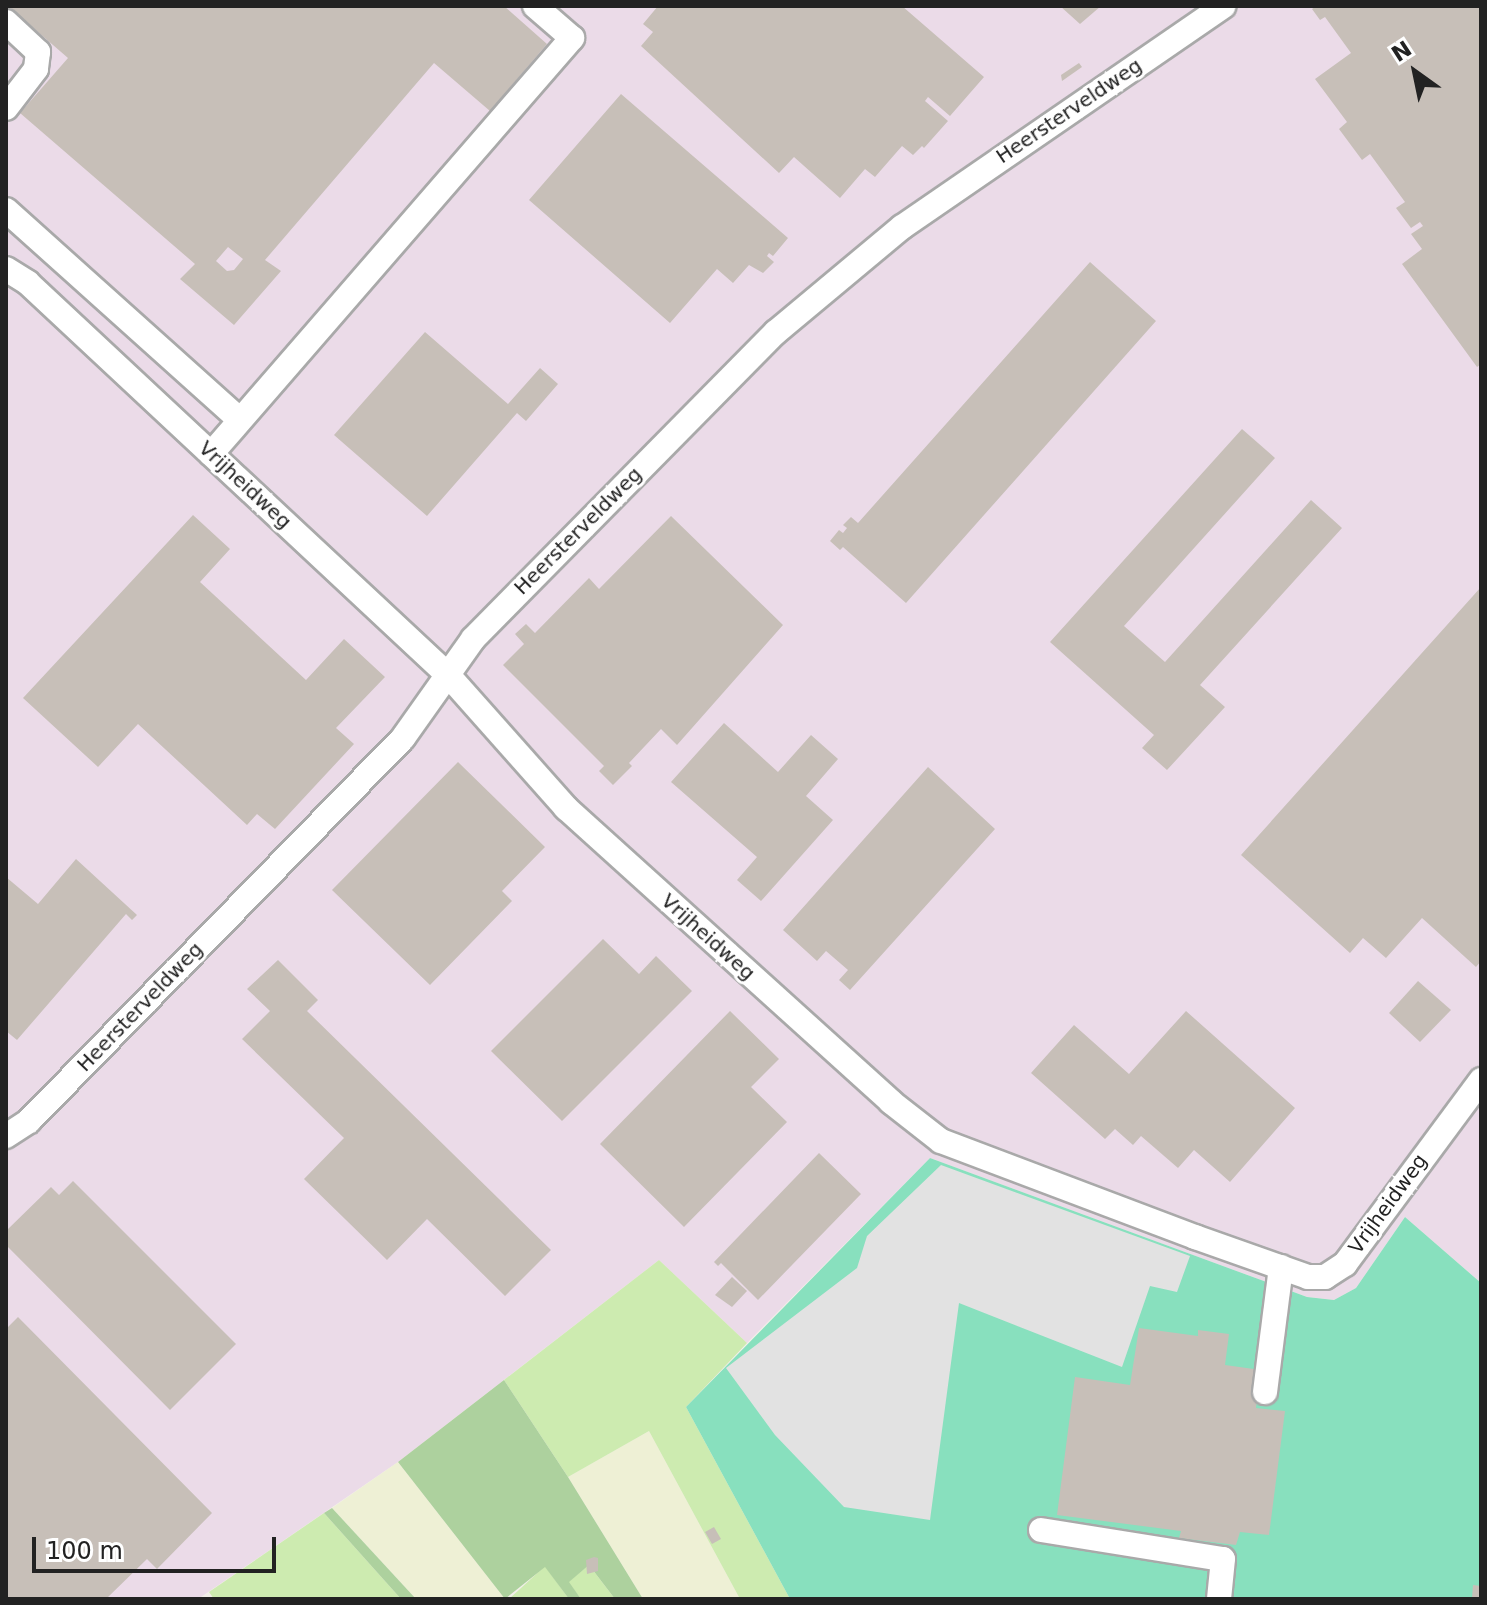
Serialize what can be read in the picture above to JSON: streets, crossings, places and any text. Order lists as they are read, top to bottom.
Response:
{
  "streets": {
    "street": ["Heersterveldweg", "Vrijheidweg"]
  },
  "crossings": [
    ["Heersterveldweg", "Vrijheidweg"]
  ],
  "scale_bar": "100 m",
  "north": "top left"
}
